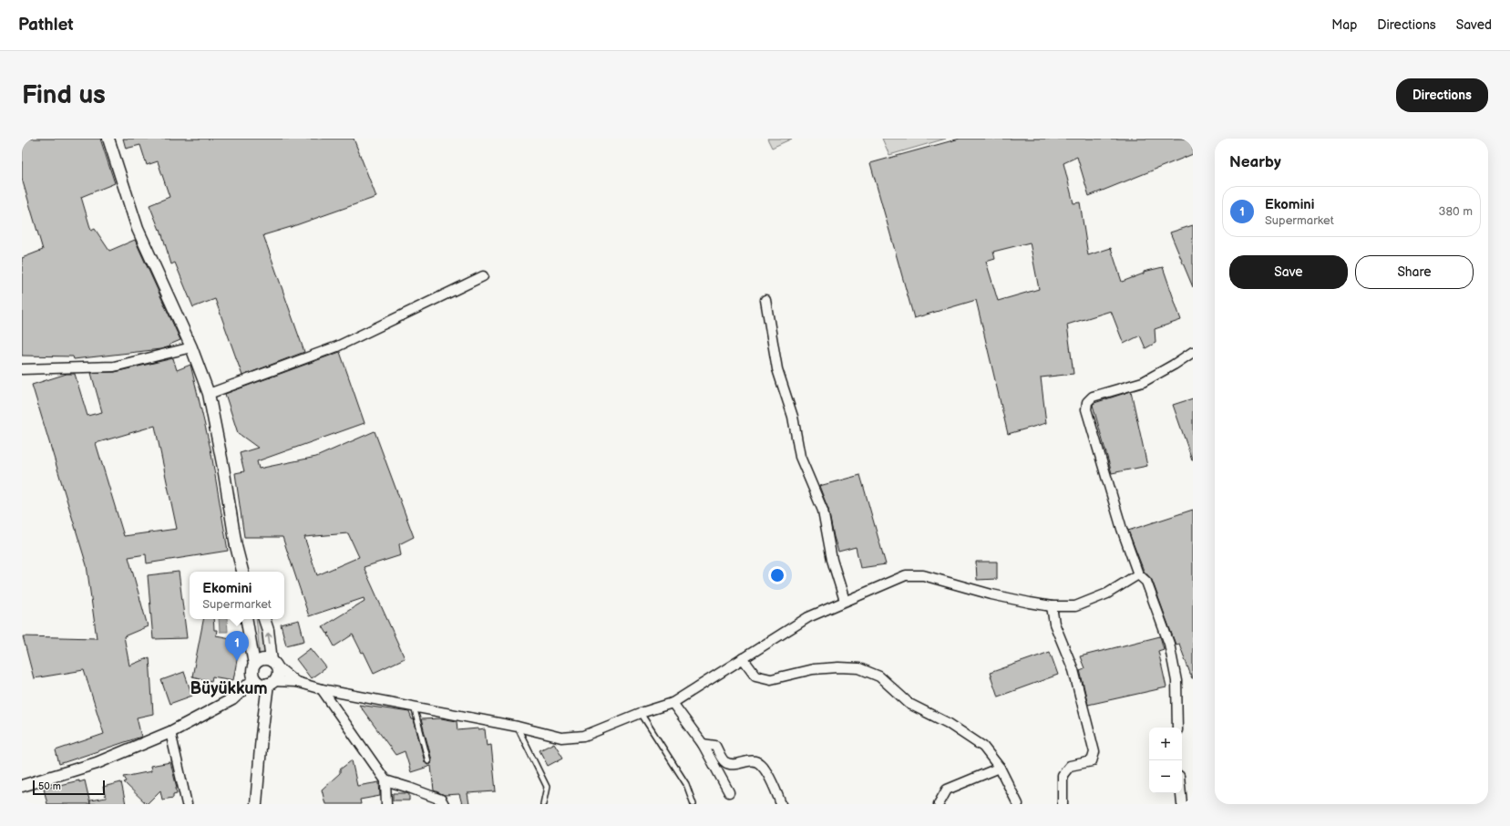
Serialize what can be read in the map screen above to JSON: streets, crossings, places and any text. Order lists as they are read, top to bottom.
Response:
{
  "districts": ["Büyükkum"],
  "scale_bar": "50 m",
  "page": {
    "header": "Pathlet",
    "nav": ["Map", "Directions", "Saved"],
    "buttons": [
      "Directions",
      ["Save", "Share"]
    ],
    "title": "Find us",
    "heading": "Nearby",
    "list": [
      {
        "mark": "1",
        "name": "Ekomini",
        "note": "Supermarket",
        "value": "380 m"
      }
    ],
    "popup": ["Ekomini", "Supermarket"],
    "pins": "1",
    "map_buttons": ["+", "−"],
    "scale": "50 m"
  }
}
